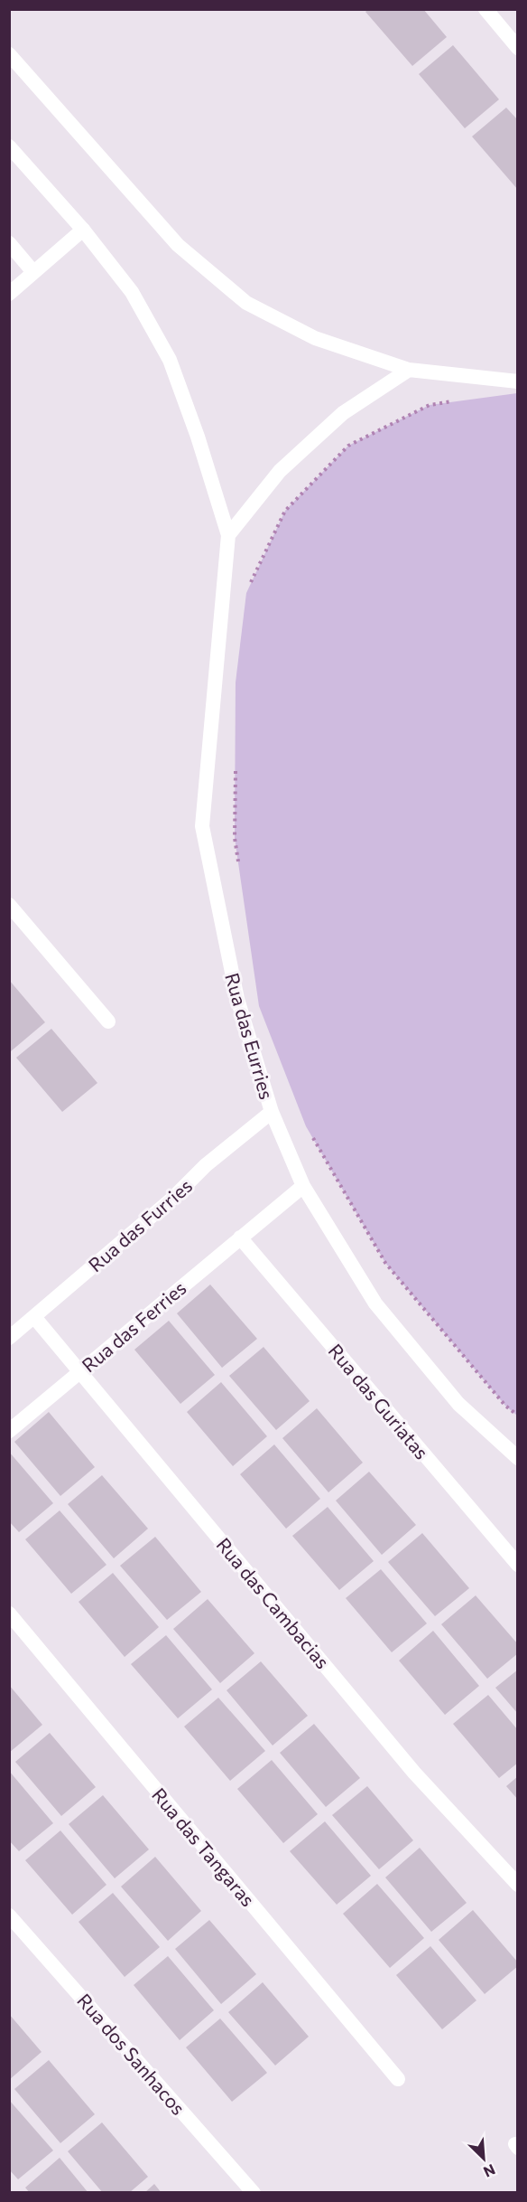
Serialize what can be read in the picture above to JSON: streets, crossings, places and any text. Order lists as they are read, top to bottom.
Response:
{
  "streets": {
    "street": [
      "Rua das Eurries",
      "Rua das Furries",
      "Rua das Ferries",
      "Rua das Guriatas",
      "Rua das Cambacias",
      "Rua das Tangaras",
      "Rua dos Sanhacos"
    ]
  },
  "crossings": [
    ["Rua das Eurries", "Rua das Furries"],
    ["Rua das Eurries", "Rua das Ferries"],
    ["Rua das Furries", "Rua das Cambacias"],
    ["Rua das Ferries", "Rua das Guriatas"],
    ["Rua das Ferries", "Rua das Cambacias"]
  ],
  "north": "bottom right"
}
